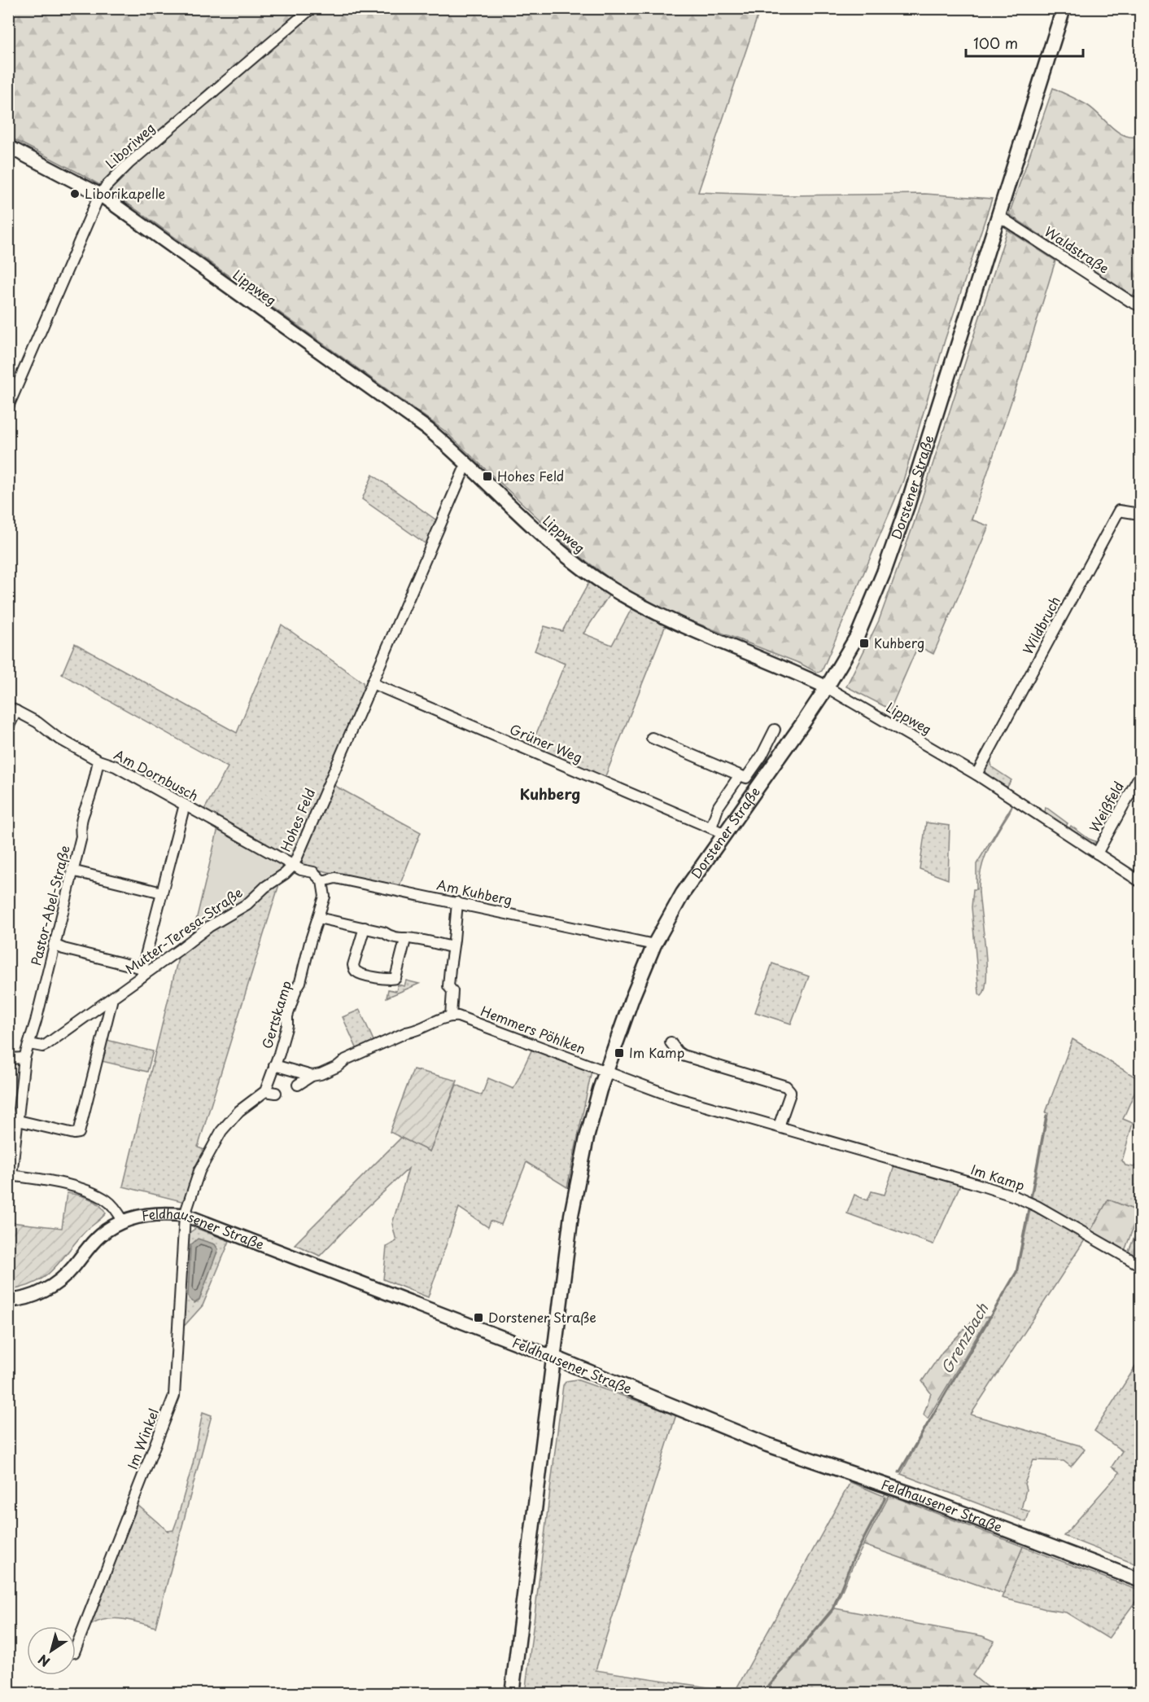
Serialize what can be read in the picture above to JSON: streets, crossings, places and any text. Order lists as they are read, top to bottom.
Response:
{
  "streets": {
    "main road": ["Dorstener Straße", "Feldhausener Straße"],
    "street": [
      "Liboriweg",
      "Waldstraße",
      "Lippweg",
      "Wildbruch",
      "Grüner Weg",
      "Am Dornbusch",
      "Weißfeld",
      "Hohes Feld",
      "Am Kuhberg",
      "Pastor-Abel-Straße",
      "Mutter-Teresa-Straße",
      "Gertskamp",
      "Hemmers Pöhlken",
      "Im Kamp",
      "Im Winkel"
    ]
  },
  "crossings": [
    ["Liboriweg", "Lippweg"],
    ["Waldstraße", "Dorstener Straße"],
    ["Lippweg", "Dorstener Straße"],
    ["Lippweg", "Wildbruch"],
    ["Lippweg", "Weißfeld"],
    ["Lippweg", "Hohes Feld"],
    ["Dorstener Straße", "Grüner Weg"],
    ["Dorstener Straße", "Am Kuhberg"],
    ["Dorstener Straße", "Hemmers Pöhlken"],
    ["Dorstener Straße", "Im Kamp"],
    ["Dorstener Straße", "Feldhausener Straße"],
    ["Grüner Weg", "Hohes Feld"],
    ["Am Dornbusch", "Hohes Feld"],
    ["Am Dornbusch", "Pastor-Abel-Straße"],
    ["Am Dornbusch", "Mutter-Teresa-Straße"],
    ["Hohes Feld", "Mutter-Teresa-Straße"],
    ["Am Kuhberg", "Gertskamp"],
    ["Pastor-Abel-Straße", "Mutter-Teresa-Straße"],
    ["Gertskamp", "Feldhausener Straße"],
    ["Gertskamp", "Im Winkel"],
    ["Hemmers Pöhlken", "Im Kamp"],
    ["Feldhausener Straße", "Im Winkel"]
  ],
  "districts": ["Kuhberg"],
  "water": ["Grenzbach"],
  "places": {
    "other": ["Liborikapelle"],
    "transit": [
      "Hohes Feld",
      "Kuhberg",
      "Im Kamp",
      "Dorstener Straße"
    ]
  },
  "scale_bar": "100 m",
  "north": "bottom left"
}
